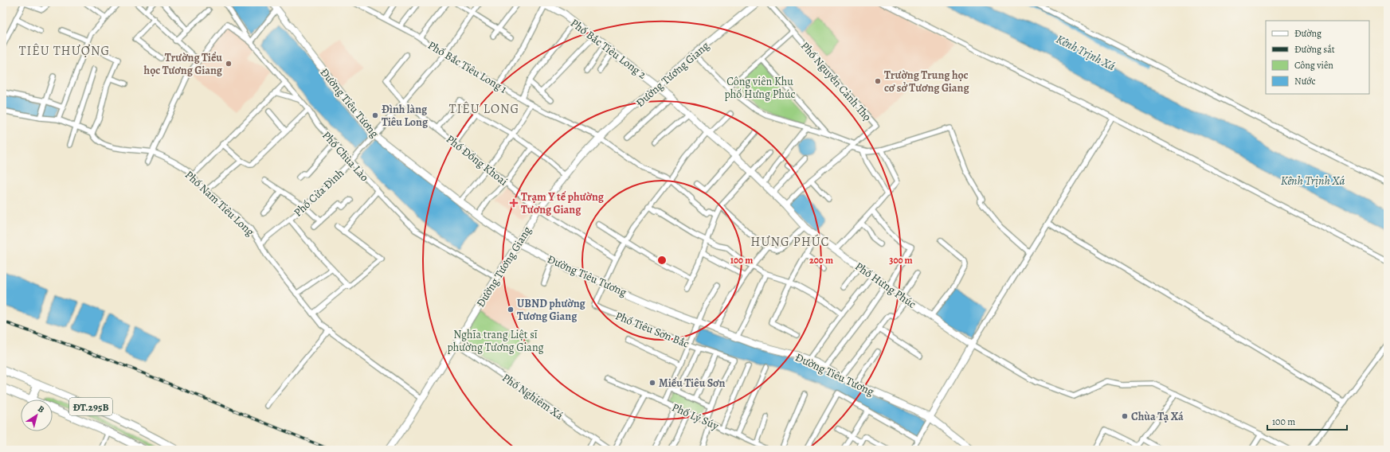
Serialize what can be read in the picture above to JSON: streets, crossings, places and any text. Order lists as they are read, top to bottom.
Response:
{
  "streets": {
    "main road": ["ĐT.295B"],
    "street": [
      "Phố Bắc Tiêu Long 2",
      "Phố Bắc Tiêu Long 1",
      "Đường Tương Giang",
      "Phố Nguyễn Cảnh Thọ",
      "Đường Tiêu Tương",
      "Phố Chùa Lào",
      "Phố Đồng Khoai",
      "Phố Cửa Đình",
      "Phố Nam Tiêu Long",
      "Phố Hưng Phúc",
      "Phố Tiêu Sơn Bắc",
      "Phố Nghiêm Xá",
      "Phố Lý Súy"
    ]
  },
  "crossings": [
    ["Phố Bắc Tiêu Long 2", "Đường Tương Giang"],
    ["Phố Bắc Tiêu Long 2", "Phố Hưng Phúc"],
    ["Phố Bắc Tiêu Long 1", "Đường Tương Giang"],
    ["Phố Bắc Tiêu Long 1", "Phố Cửa Đình"],
    ["Đường Tương Giang", "Đường Tiêu Tương"],
    ["Đường Tương Giang", "Phố Chùa Lào"],
    ["Đường Tương Giang", "Phố Đồng Khoai"],
    ["Đường Tương Giang", "Phố Nam Tiêu Long"],
    ["Đường Tương Giang", "Phố Hưng Phúc"],
    ["Đường Tương Giang", "Phố Nghiêm Xá"],
    ["Đường Tiêu Tương", "Phố Cửa Đình"],
    ["Đường Tiêu Tương", "Phố Tiêu Sơn Bắc"],
    ["Đường Tiêu Tương", "Phố Lý Súy"],
    ["Phố Chùa Lào", "Phố Cửa Đình"],
    ["Phố Đồng Khoai", "Phố Cửa Đình"],
    ["Phố Cửa Đình", "Phố Nam Tiêu Long"],
    ["Phố Tiêu Sơn Bắc", "Phố Lý Súy"]
  ],
  "districts": ["TIÊU THƯỢNG", "TIÊU LONG", "HƯNG PHÚC"],
  "water": ["Kênh Trịnh Xá"],
  "parks": ["Công viên Khu phố Hưng Phúc", "Nghĩa trang Liệt sĩ phường Tương Giang"],
  "places": {
    "other": [
      "Trường Tiểu học Tương Giang",
      "Trường Trung học cơ sở Tương Giang",
      "Đình làng Tiêu Long",
      "UBND phường Tương Giang",
      "Miếu Tiêu Sơn",
      "Chùa Tạ Xá"
    ],
    "health": ["Trạm Y tế phường Tương Giang"]
  },
  "legend": [
    "Đường",
    "Đường sắt",
    "Công viên",
    "Nước"
  ],
  "scale_bar": "100 m",
  "north": "top right",
  "rings": ["100 m", "200 m", "300 m"]
}
